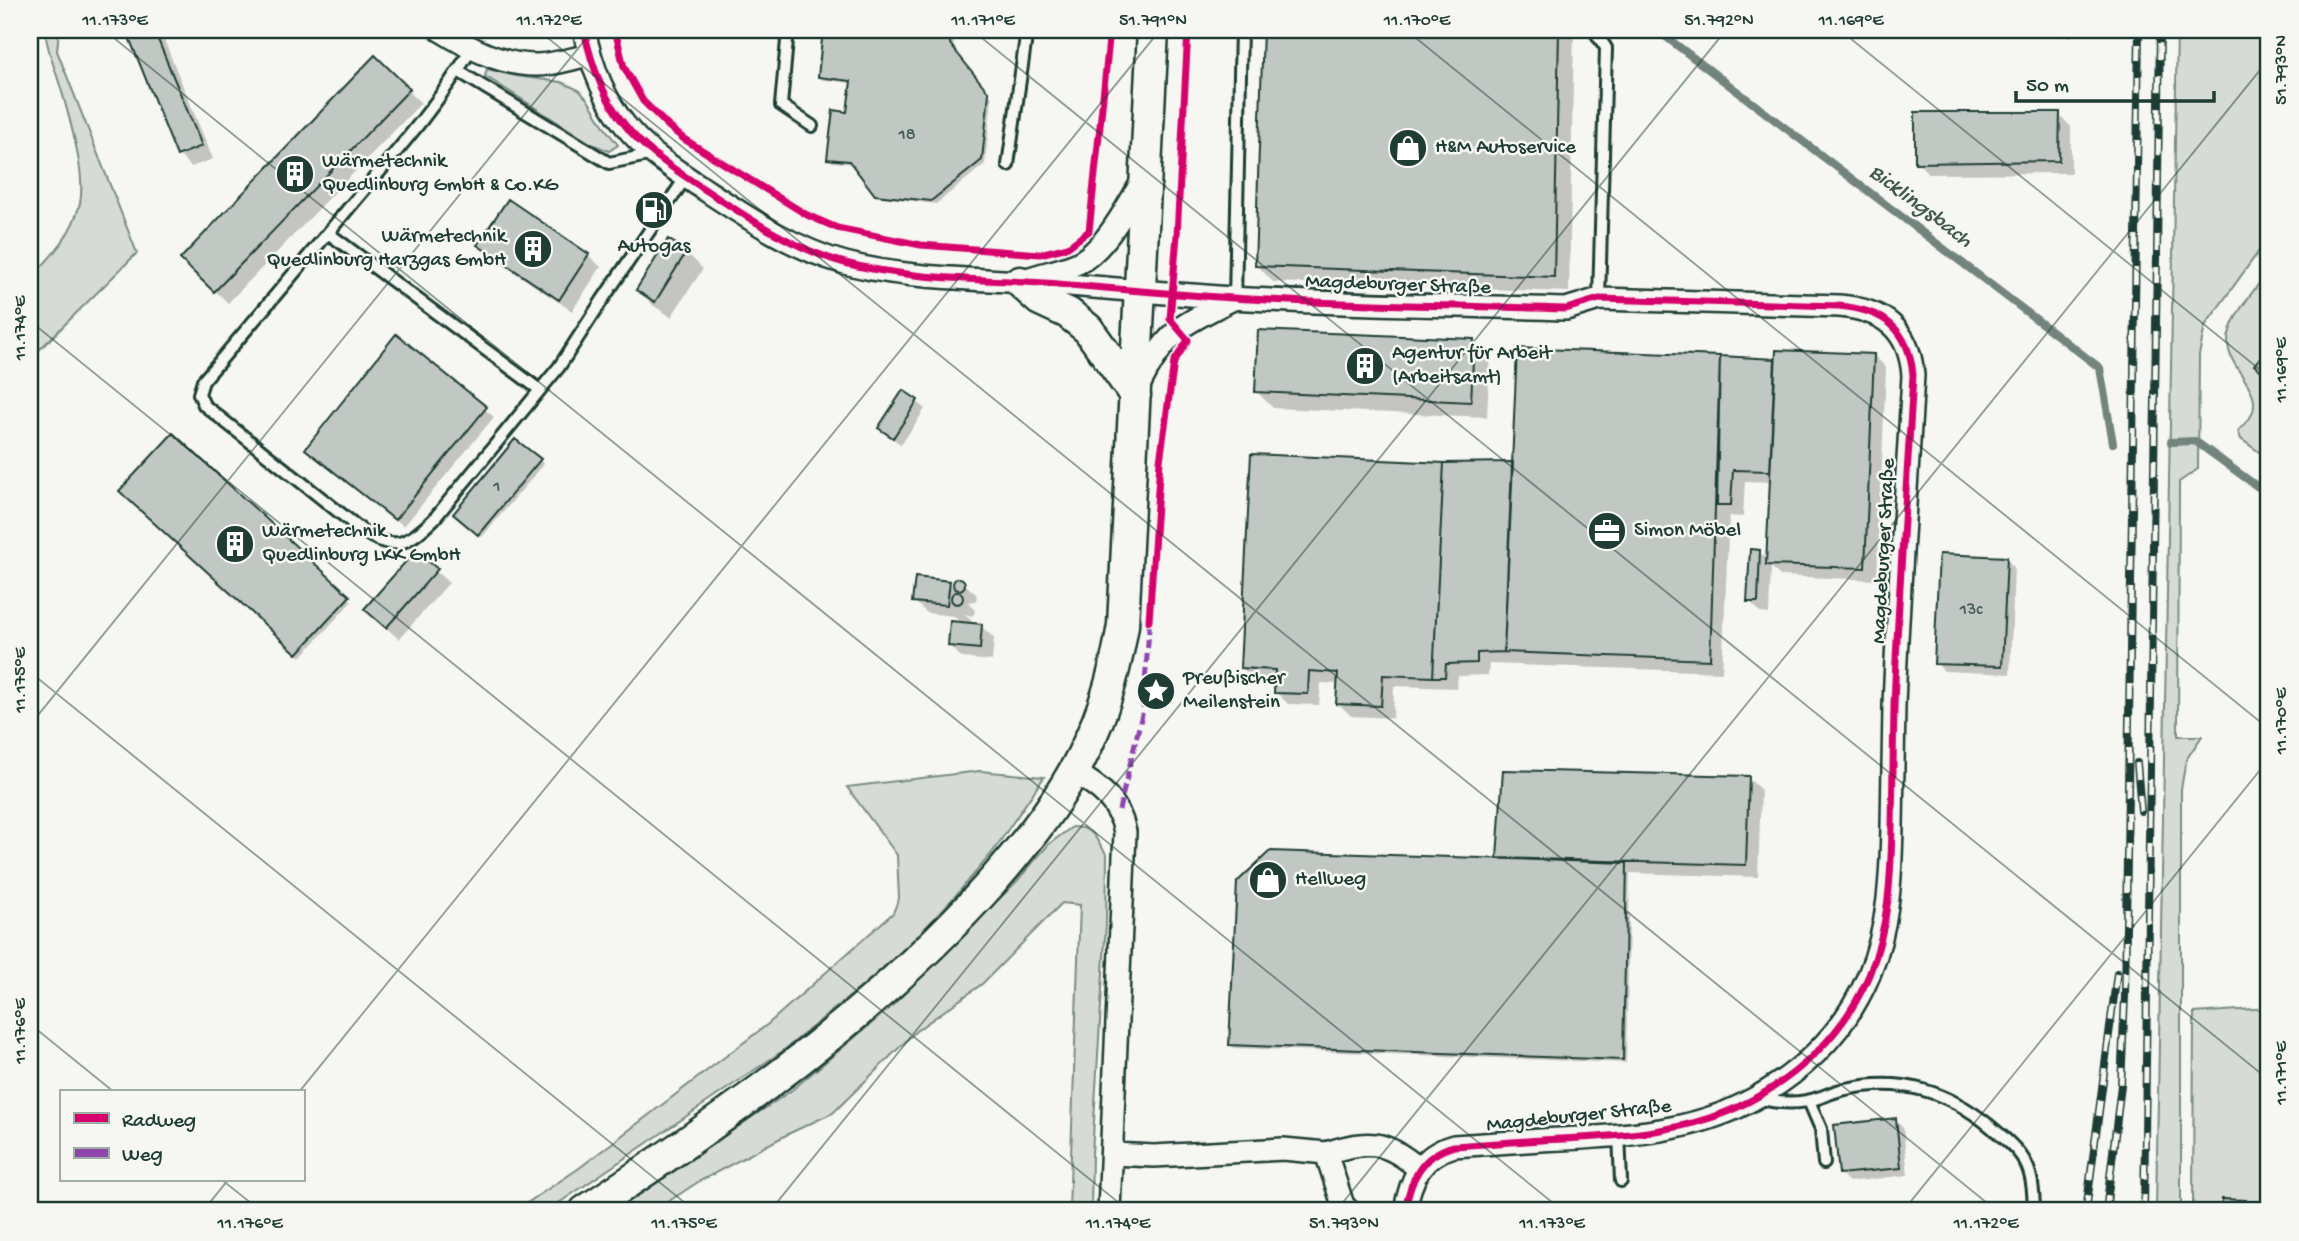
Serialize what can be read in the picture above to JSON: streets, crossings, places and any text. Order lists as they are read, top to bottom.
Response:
{
  "streets": {
    "street": ["Magdeburger Straße"]
  },
  "water": ["Bicklingsbach"],
  "places": {
    "shop": ["H&M Autoservice", "Hellweg"],
    "building": [
      "Wärmetechnik Quedlinburg GmbH & Co.KG",
      "Wärmetechnik Quedlinburg Harzgas GmbH",
      "Agentur für Arbeit (Arbeitsamt)",
      "Wärmetechnik Quedlinburg LKK GmbH"
    ],
    "fuel station": ["Autogas"],
    "office": ["Simon Möbel"],
    "place": ["Preußischer Meilenstein"]
  },
  "house_numbers": ["18", "1", "13c"],
  "legend": ["Radweg", "Weg"],
  "scale_bar": "50 m",
  "coordinates": [
    "11.173°E",
    "11.172°E",
    "11.171°E",
    "51.791°N",
    "11.170°E",
    "51.792°N",
    "11.169°E",
    "51.793°N",
    "11.174°E",
    "11.175°E",
    "11.176°E"
  ]
}
